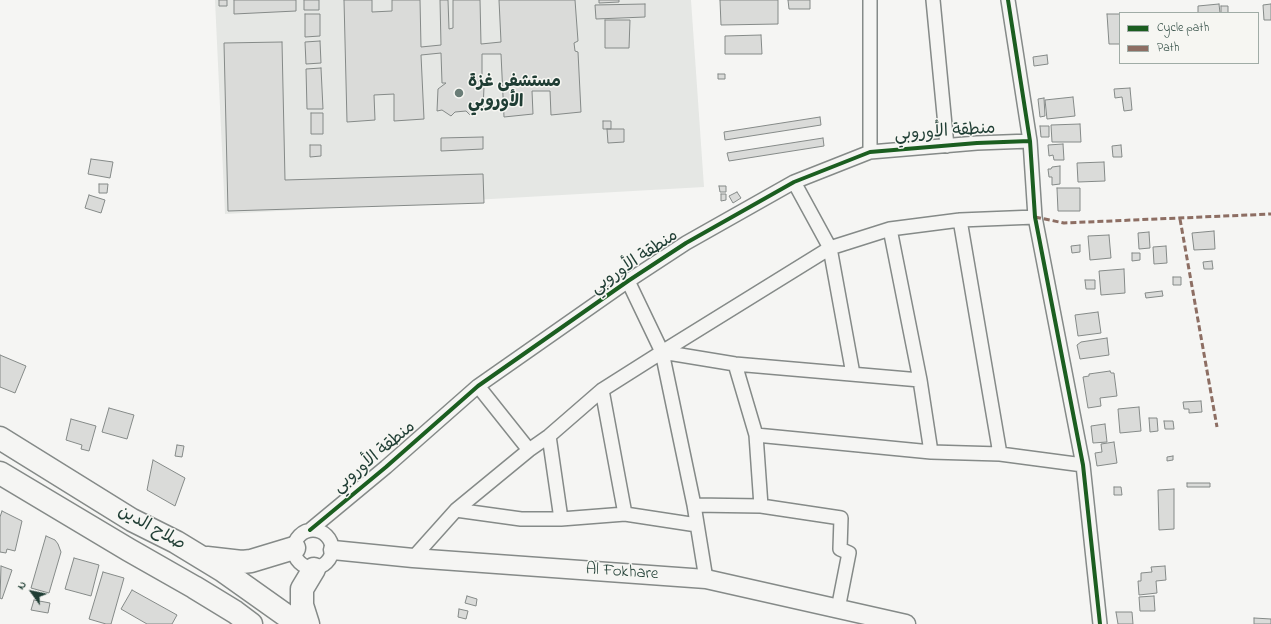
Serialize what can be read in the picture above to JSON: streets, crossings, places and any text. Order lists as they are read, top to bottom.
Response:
{
  "streets": {
    "highway": ["صلاح الدين"],
    "street": ["منطقة الأوروبي", "Al Fokhare"]
  },
  "crossings": [
    ["منطقة الأوروبي", "Al Fokhare"]
  ],
  "places": ["مستشفى غزة الأوروبي"],
  "legend": ["Cycle path", "Path"],
  "north": "top left"
}
